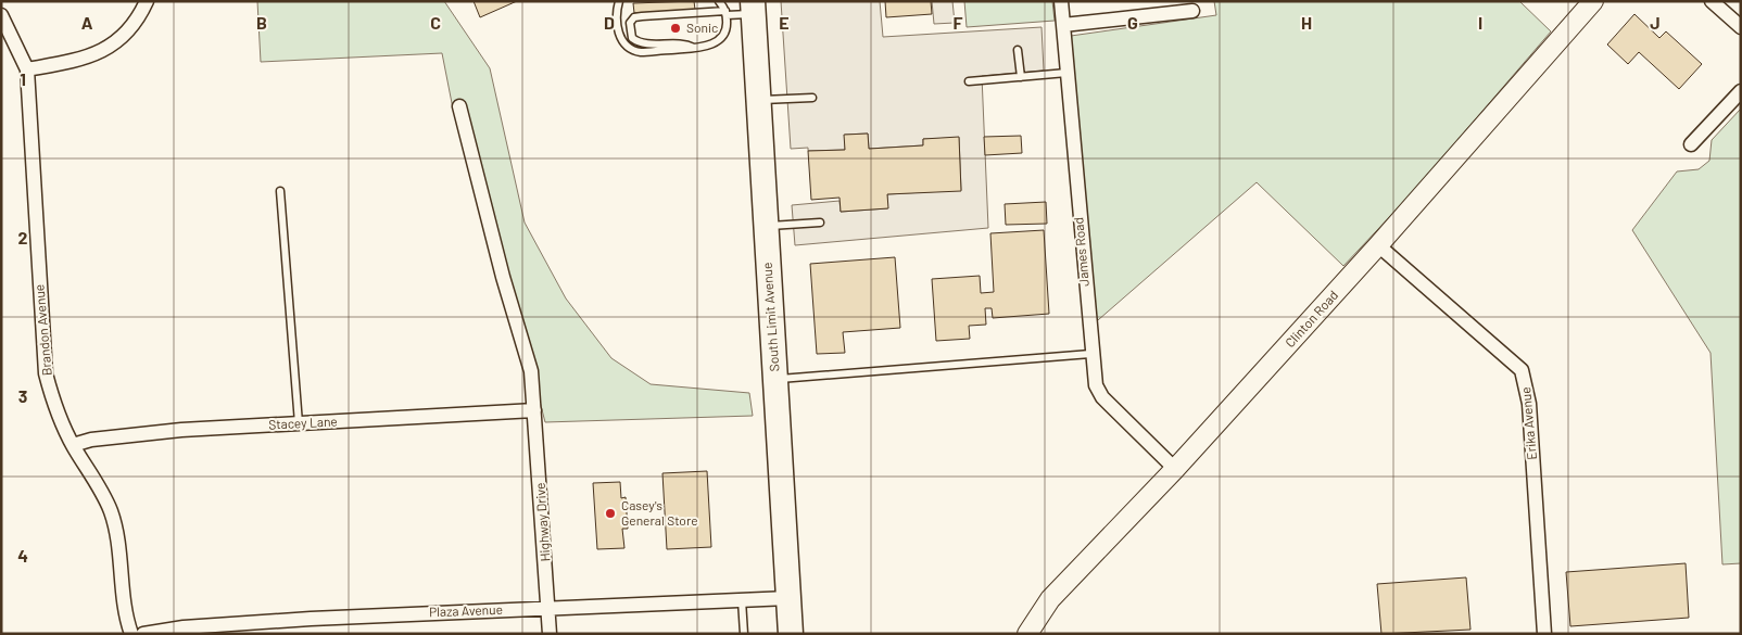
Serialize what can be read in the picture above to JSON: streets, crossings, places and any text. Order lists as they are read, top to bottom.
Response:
{
  "streets": {
    "highway": ["South Limit Avenue"],
    "street": [
      "James Road",
      "Clinton Road",
      "Brandon Avenue",
      "Stacey Lane",
      "Erika Avenue",
      "Highway Drive",
      "Plaza Avenue"
    ]
  },
  "crossings": [
    ["James Road", "Clinton Road"],
    ["South Limit Avenue", "Plaza Avenue"],
    ["Clinton Road", "Erika Avenue"],
    ["Brandon Avenue", "Stacey Lane"],
    ["Stacey Lane", "Highway Drive"],
    ["Highway Drive", "Plaza Avenue"]
  ],
  "places": ["Sonic", "Casey's General Store"],
  "grid": {
    "columns": [
      "A",
      "B",
      "C",
      "D",
      "E",
      "F",
      "G",
      "H",
      "I",
      "J"
    ],
    "rows": [
      "1",
      "2",
      "3",
      "4"
    ]
  }
}
